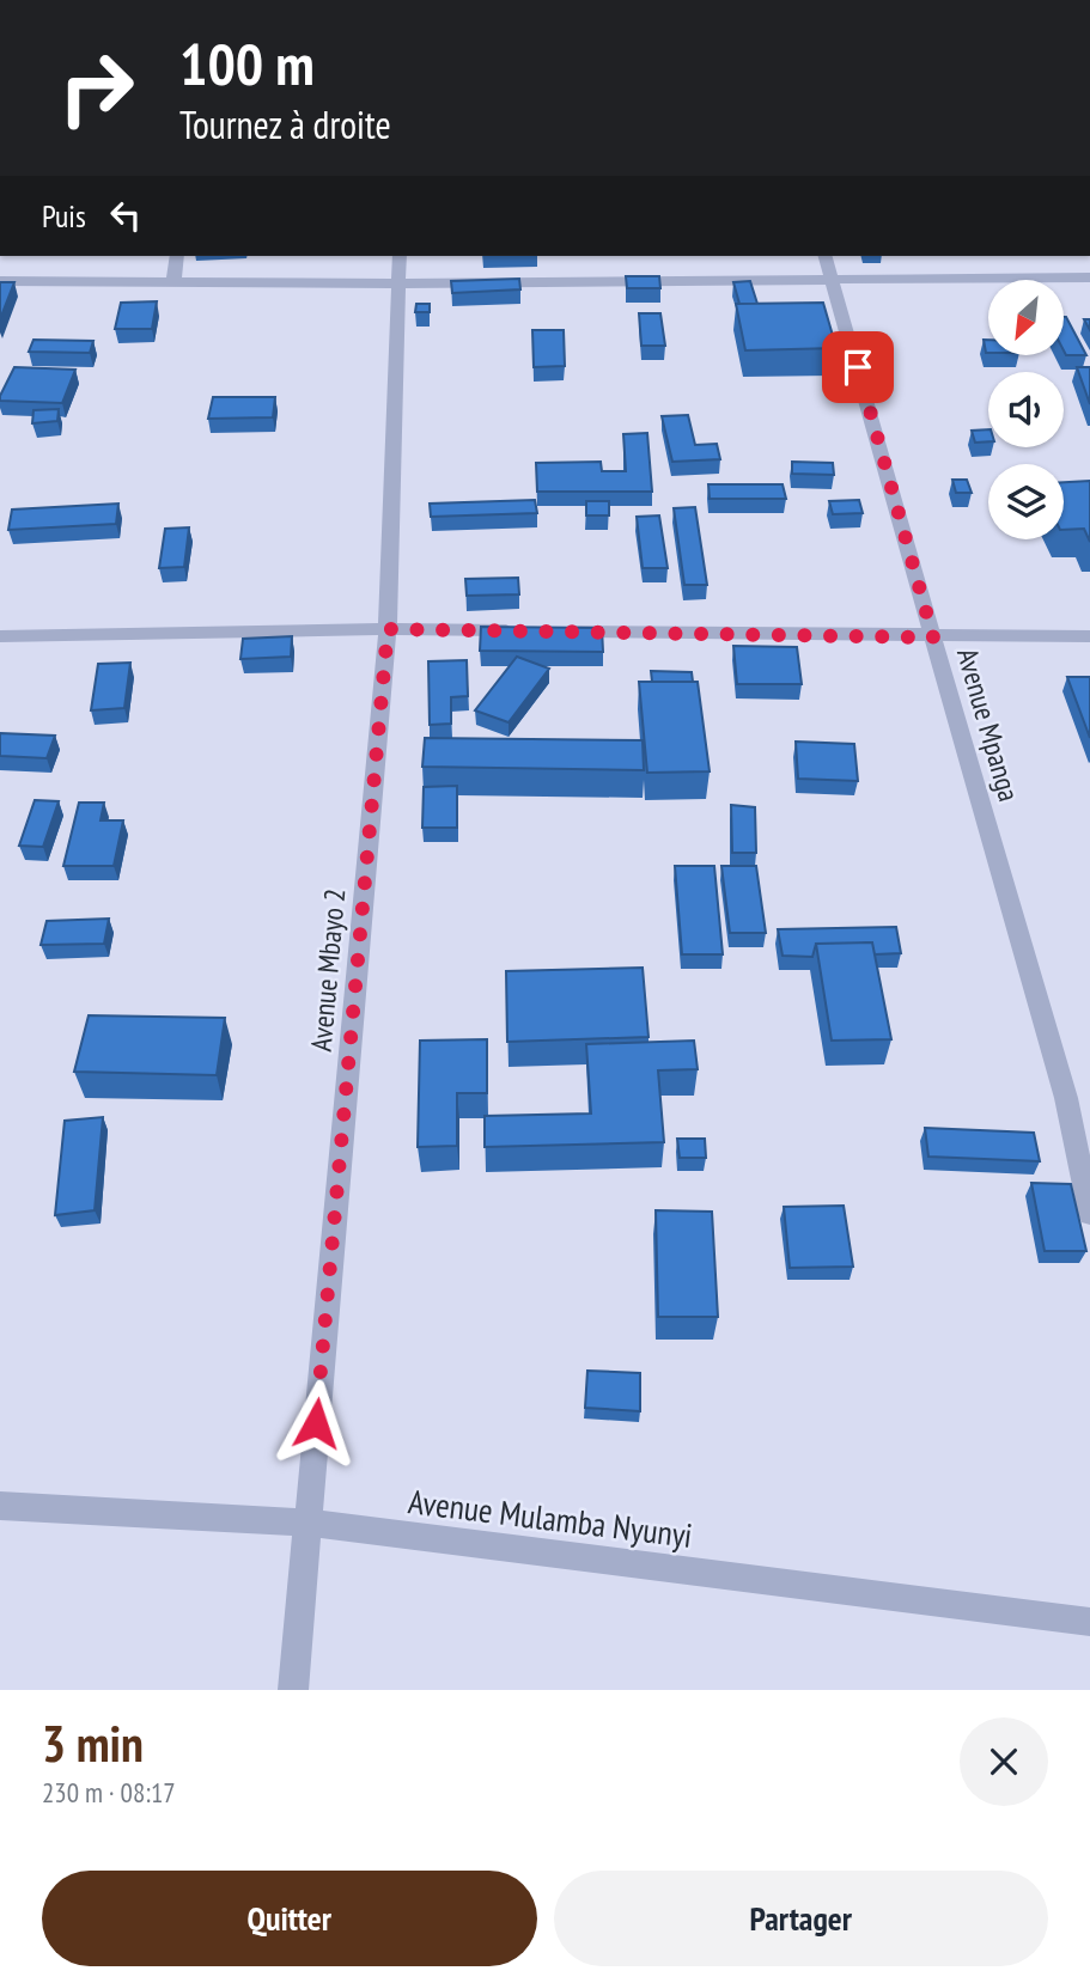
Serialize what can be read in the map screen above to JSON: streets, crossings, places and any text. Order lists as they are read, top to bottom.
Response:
{
  "streets": {
    "street": ["Avenue Mpanga", "Avenue Mbayo 2", "Avenue Mulamba Nyunyi"]
  },
  "crossings": [
    ["Avenue Mbayo 2", "Avenue Mulamba Nyunyi"]
  ],
  "north": "bottom left",
  "page": {
    "turn": ["100 m", "Tournez à droite"],
    "then": "Puis",
    "heading": ["3 min", "230 m · 08:17"],
    "buttons": ["Quitter", "Partager"]
  }
}
